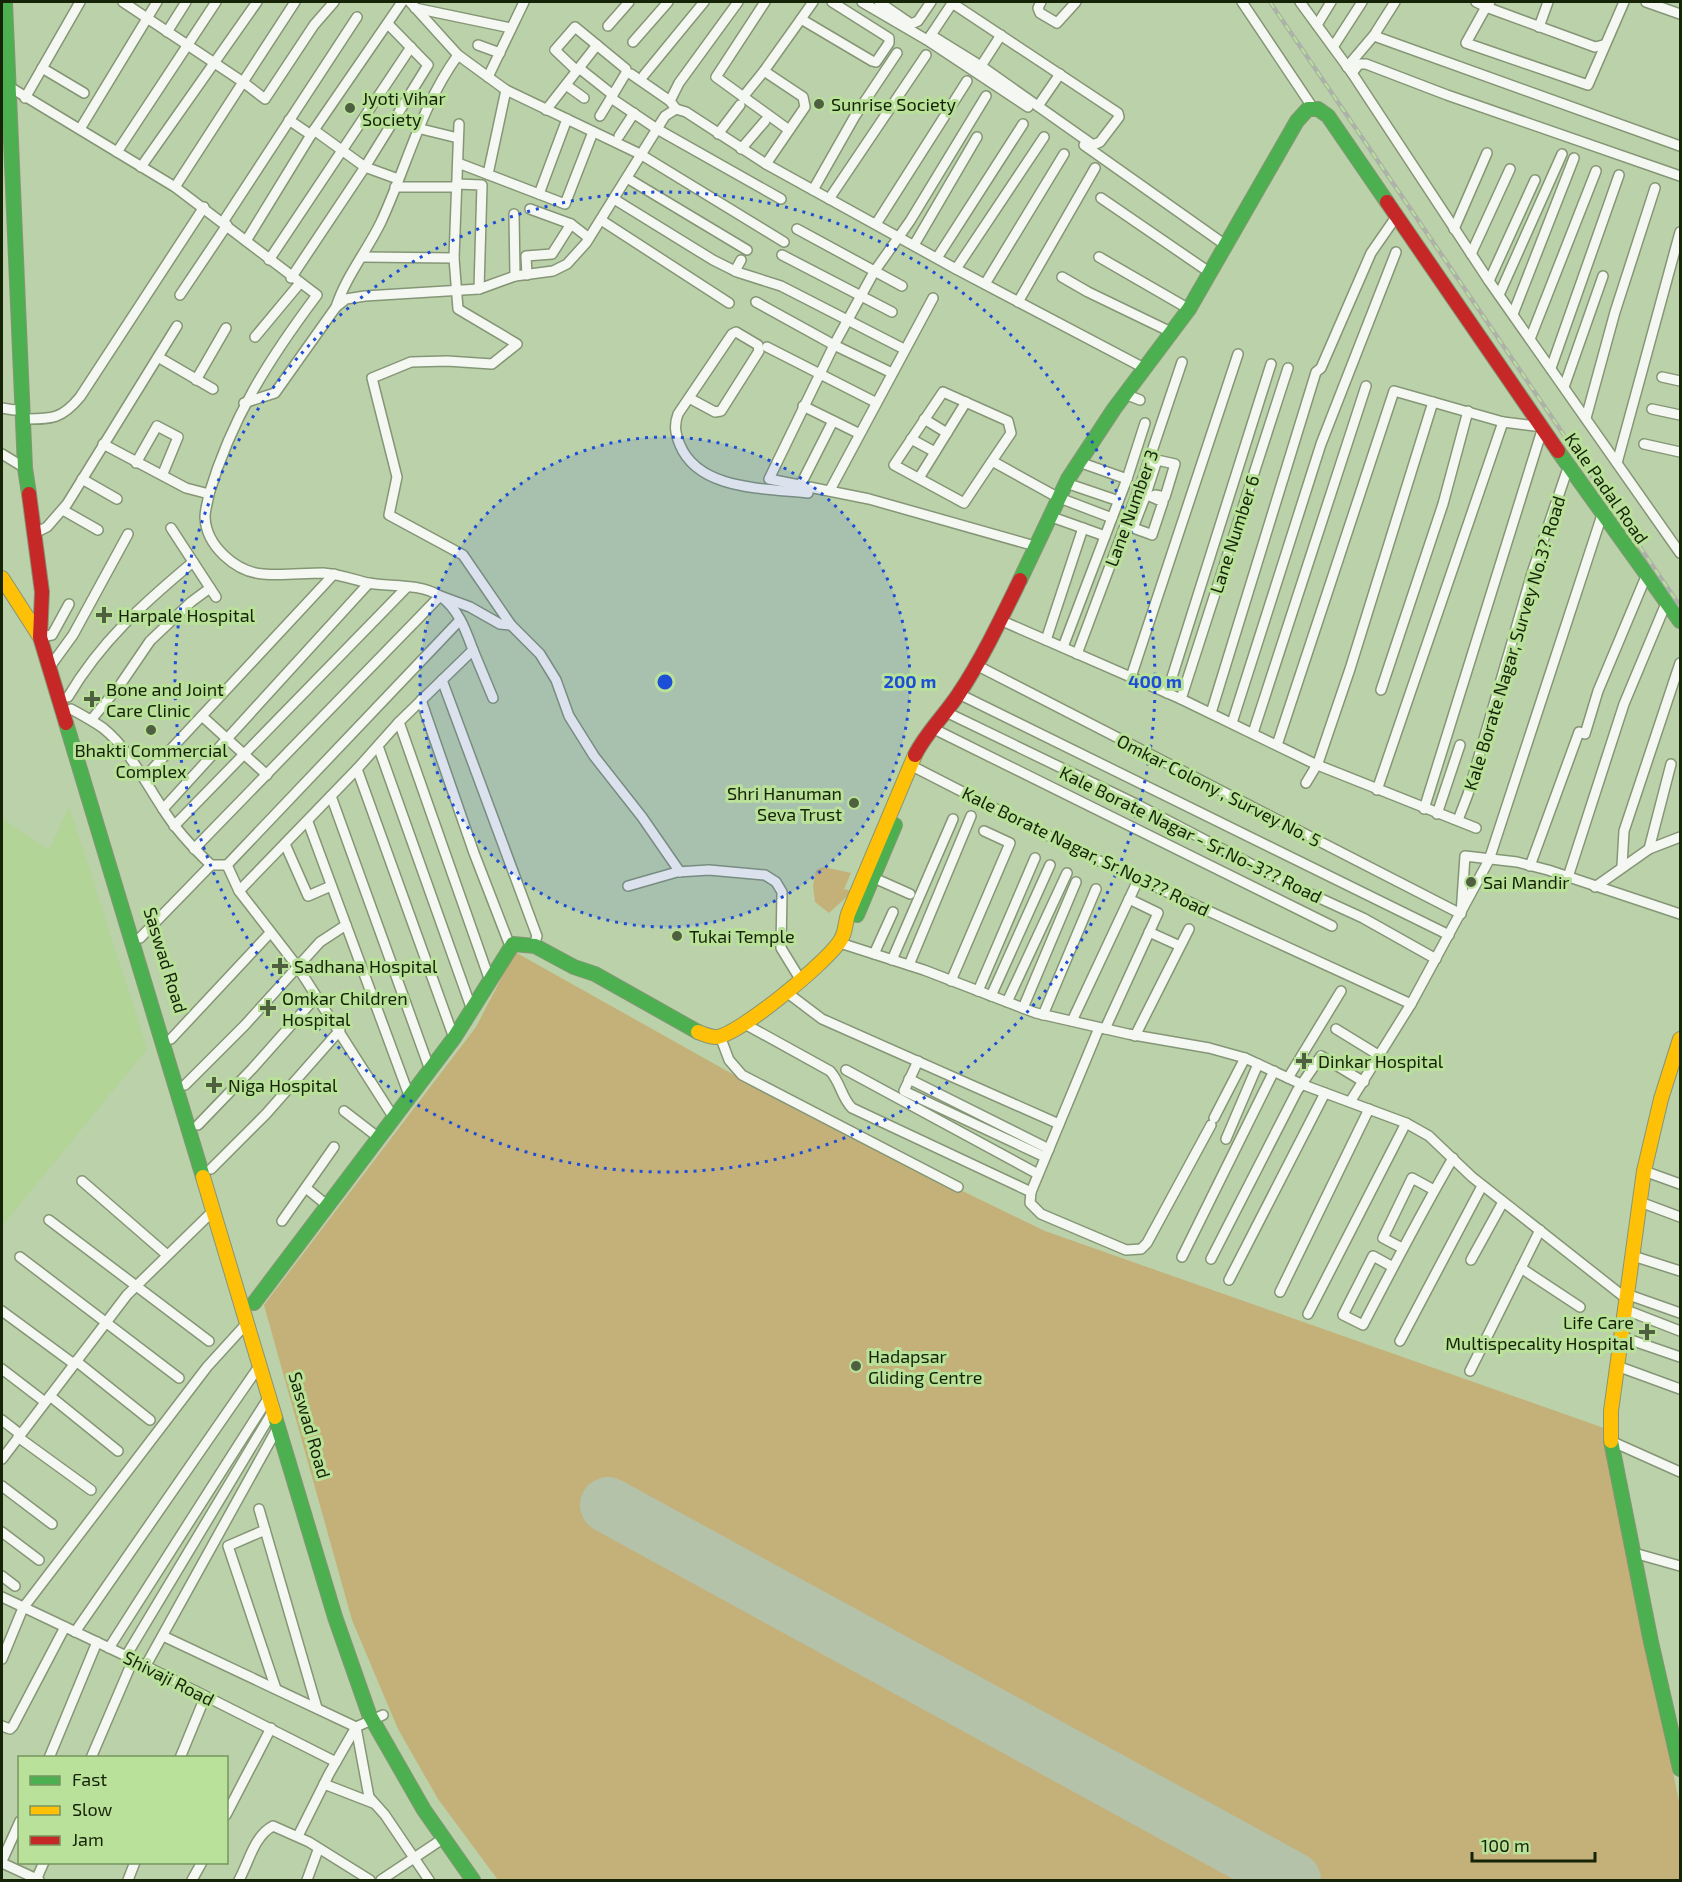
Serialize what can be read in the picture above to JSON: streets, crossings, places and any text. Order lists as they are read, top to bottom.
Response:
{
  "streets": {
    "main road": ["Kale Padal Road", "Saswad Road"],
    "street": [
      "Lane Number 3",
      "Lane Number 6",
      "Kale Borate Nagar, Survey No.3? Road",
      "Omkar Colony , Survey No. 5",
      "Kale Borate Nagar - Sr.No-3?? Road",
      "Kale Borate Nagar, Sr.No3?? Road",
      "Shivaji Road"
    ]
  },
  "crossings": [
    ["Kale Padal Road", "Kale Borate Nagar, Survey No.3? Road"]
  ],
  "places": {
    "other": [
      "Sunrise Society",
      "Jyoti Vihar Society",
      "Bhakti Commercial Complex",
      "Shri Hanuman Seva Trust",
      "Sai Mandir",
      "Tukai Temple",
      "Hadapsar Gliding Centre"
    ],
    "health": [
      "Harpale Hospital",
      "Bone and Joint Care Clinic",
      "Sadhana Hospital",
      "Omkar Children Hospital",
      "Dinkar Hospital",
      "Niga Hospital",
      "Life Care Multispecality Hospital"
    ]
  },
  "legend": ["Fast", "Slow", "Jam"],
  "scale_bar": "100 m",
  "rings": ["200 m", "400 m"]
}
